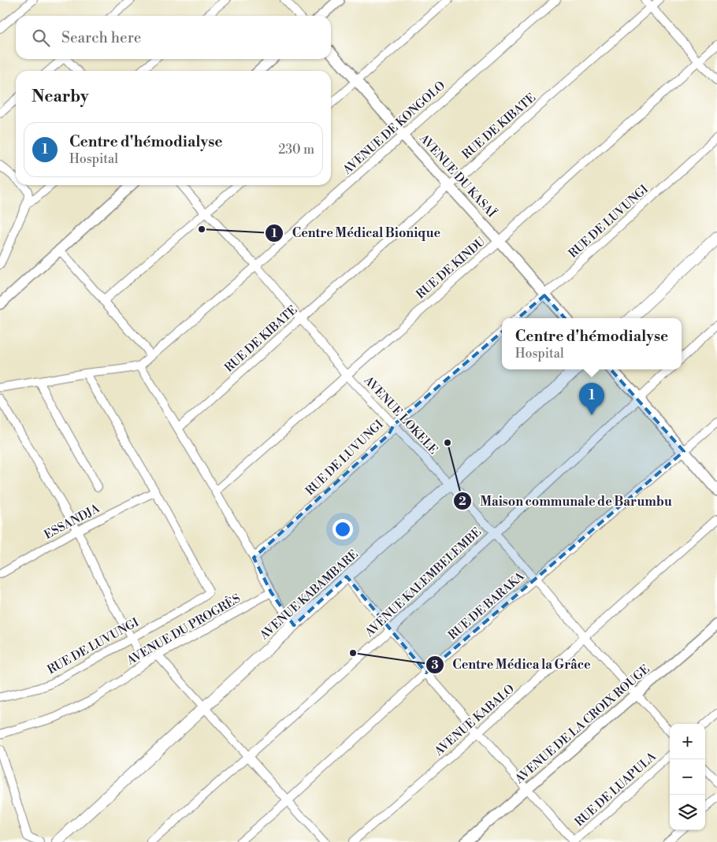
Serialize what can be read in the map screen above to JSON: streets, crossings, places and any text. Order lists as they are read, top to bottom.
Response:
{
  "streets": {
    "main road": ["AVENUE KABAMBARE"],
    "street": [
      "RUE DE KIBATE",
      "AVENUE DE KONGOLO",
      "AVENUE DU KASAÏ",
      "RUE DE LUVUNGI",
      "RUE DE KINDU",
      "AVENUE LOKELE",
      "ESSANDJA",
      "AVENUE KALEMBELEMBE",
      "RUE DE BARAKA",
      "AVENUE DU PROGRÈS",
      "AVENUE KABALO",
      "AVENUE DE LA CROIX ROUGE",
      "RUE DE LUAPULA"
    ]
  },
  "crossings": [
    ["RUE DE KIBATE", "AVENUE DU KASAÏ"],
    ["RUE DE KIBATE", "AVENUE LOKELE"],
    ["AVENUE DE KONGOLO", "AVENUE DU KASAÏ"],
    ["AVENUE DE KONGOLO", "AVENUE LOKELE"],
    ["AVENUE DU KASAÏ", "RUE DE LUVUNGI"],
    ["AVENUE DU KASAÏ", "RUE DE KINDU"],
    ["RUE DE LUVUNGI", "AVENUE LOKELE"],
    ["RUE DE LUVUNGI", "ESSANDJA"],
    ["RUE DE KINDU", "AVENUE LOKELE"],
    ["AVENUE LOKELE", "AVENUE KALEMBELEMBE"],
    ["AVENUE LOKELE", "AVENUE KABAMBARE"],
    ["AVENUE LOKELE", "RUE DE BARAKA"],
    ["AVENUE LOKELE", "AVENUE KABALO"],
    ["AVENUE LOKELE", "AVENUE DE LA CROIX ROUGE"]
  ],
  "places": ["Centre Médical Bionique", "Maison communale de Barumbu", "Centre Médica la Grâce"],
  "page": {
    "search": "Search here",
    "heading": "Nearby",
    "list": [
      {
        "mark": "1",
        "name": "Centre d'hémodialyse",
        "note": "Hospital",
        "value": "230 m"
      }
    ],
    "popup": ["Centre d'hémodialyse", "Hospital"],
    "pins": "1",
    "map_buttons": ["+", "−"]
  }
}
